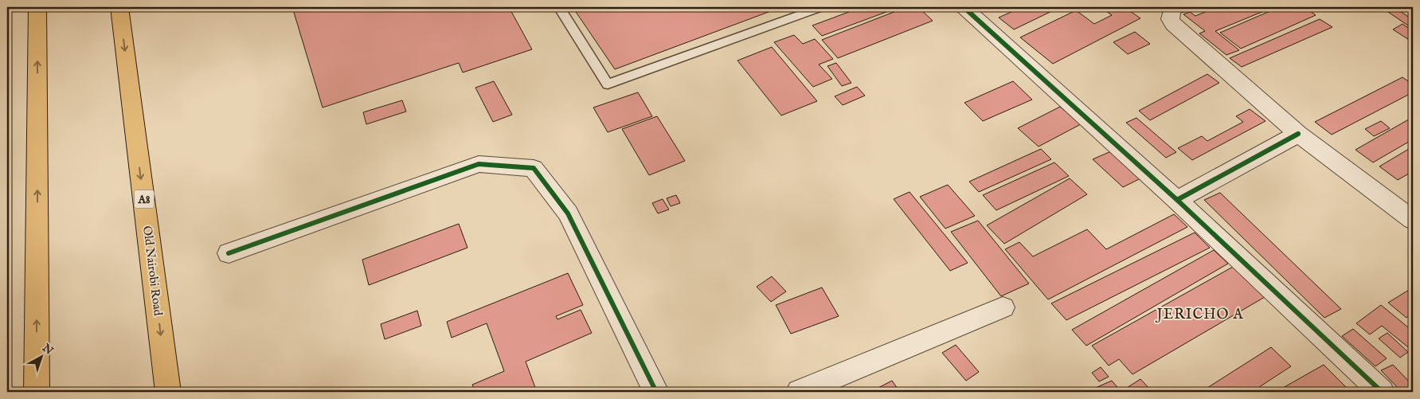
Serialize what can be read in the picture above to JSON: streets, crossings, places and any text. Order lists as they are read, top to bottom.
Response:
{
  "streets": {
    "highway": ["A8", "Old Nairobi Road"]
  },
  "districts": ["JERICHO A"],
  "north": "top right"
}
